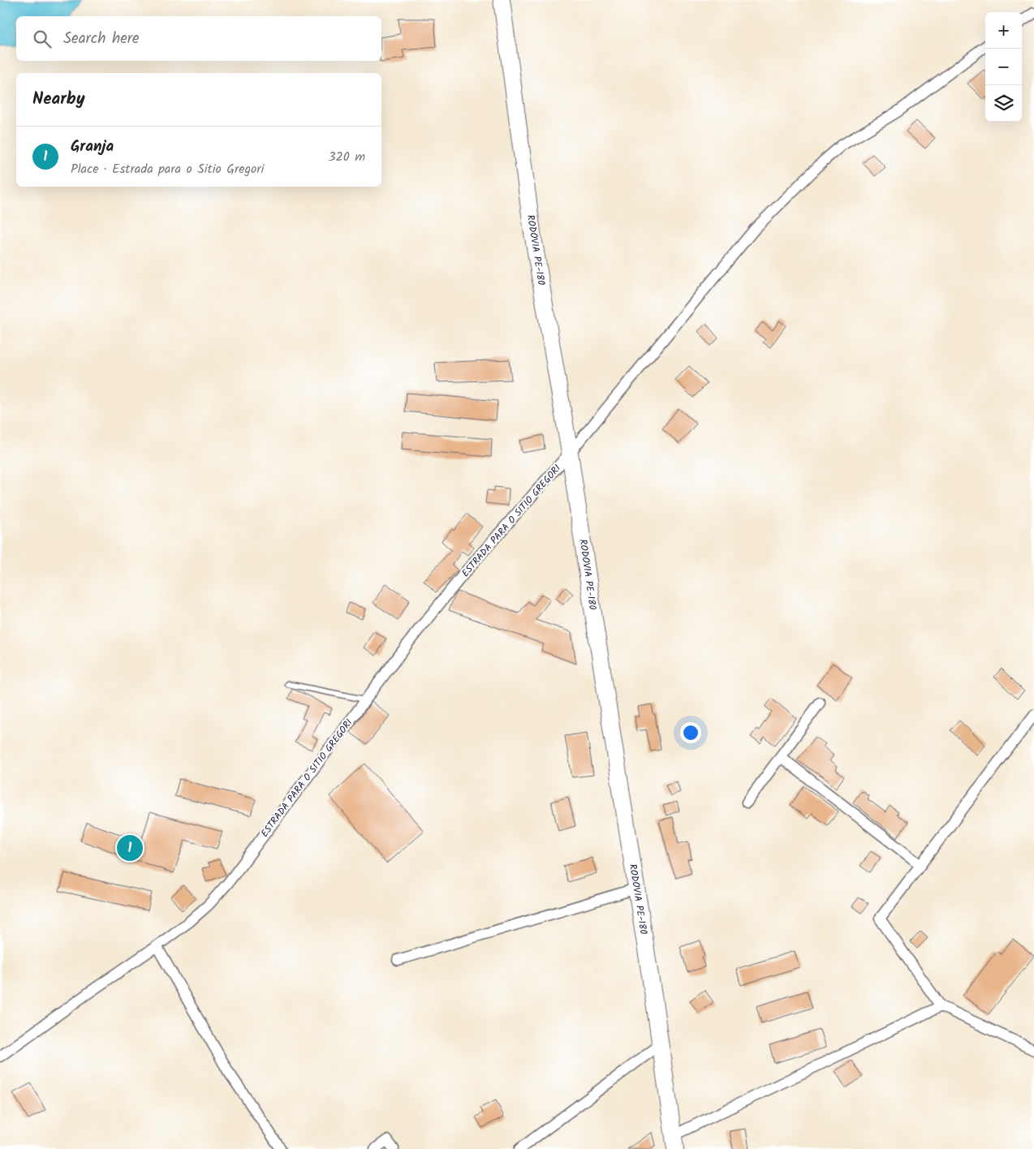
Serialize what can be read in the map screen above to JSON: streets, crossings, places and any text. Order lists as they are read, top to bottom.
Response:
{
  "streets": {
    "main road": ["RODOVIA PE-180"],
    "street": ["ESTRADA PARA O SITIO GREGORI"]
  },
  "crossings": [
    ["RODOVIA PE-180", "ESTRADA PARA O SITIO GREGORI"]
  ],
  "page": {
    "map_buttons": ["+", "−"],
    "search": "Search here",
    "heading": "Nearby",
    "list": [
      {
        "mark": "1",
        "name": "Granja",
        "note": "Place · Estrada para o Sitio Gregori",
        "value": "320 m"
      }
    ],
    "pins": "1"
  }
}
